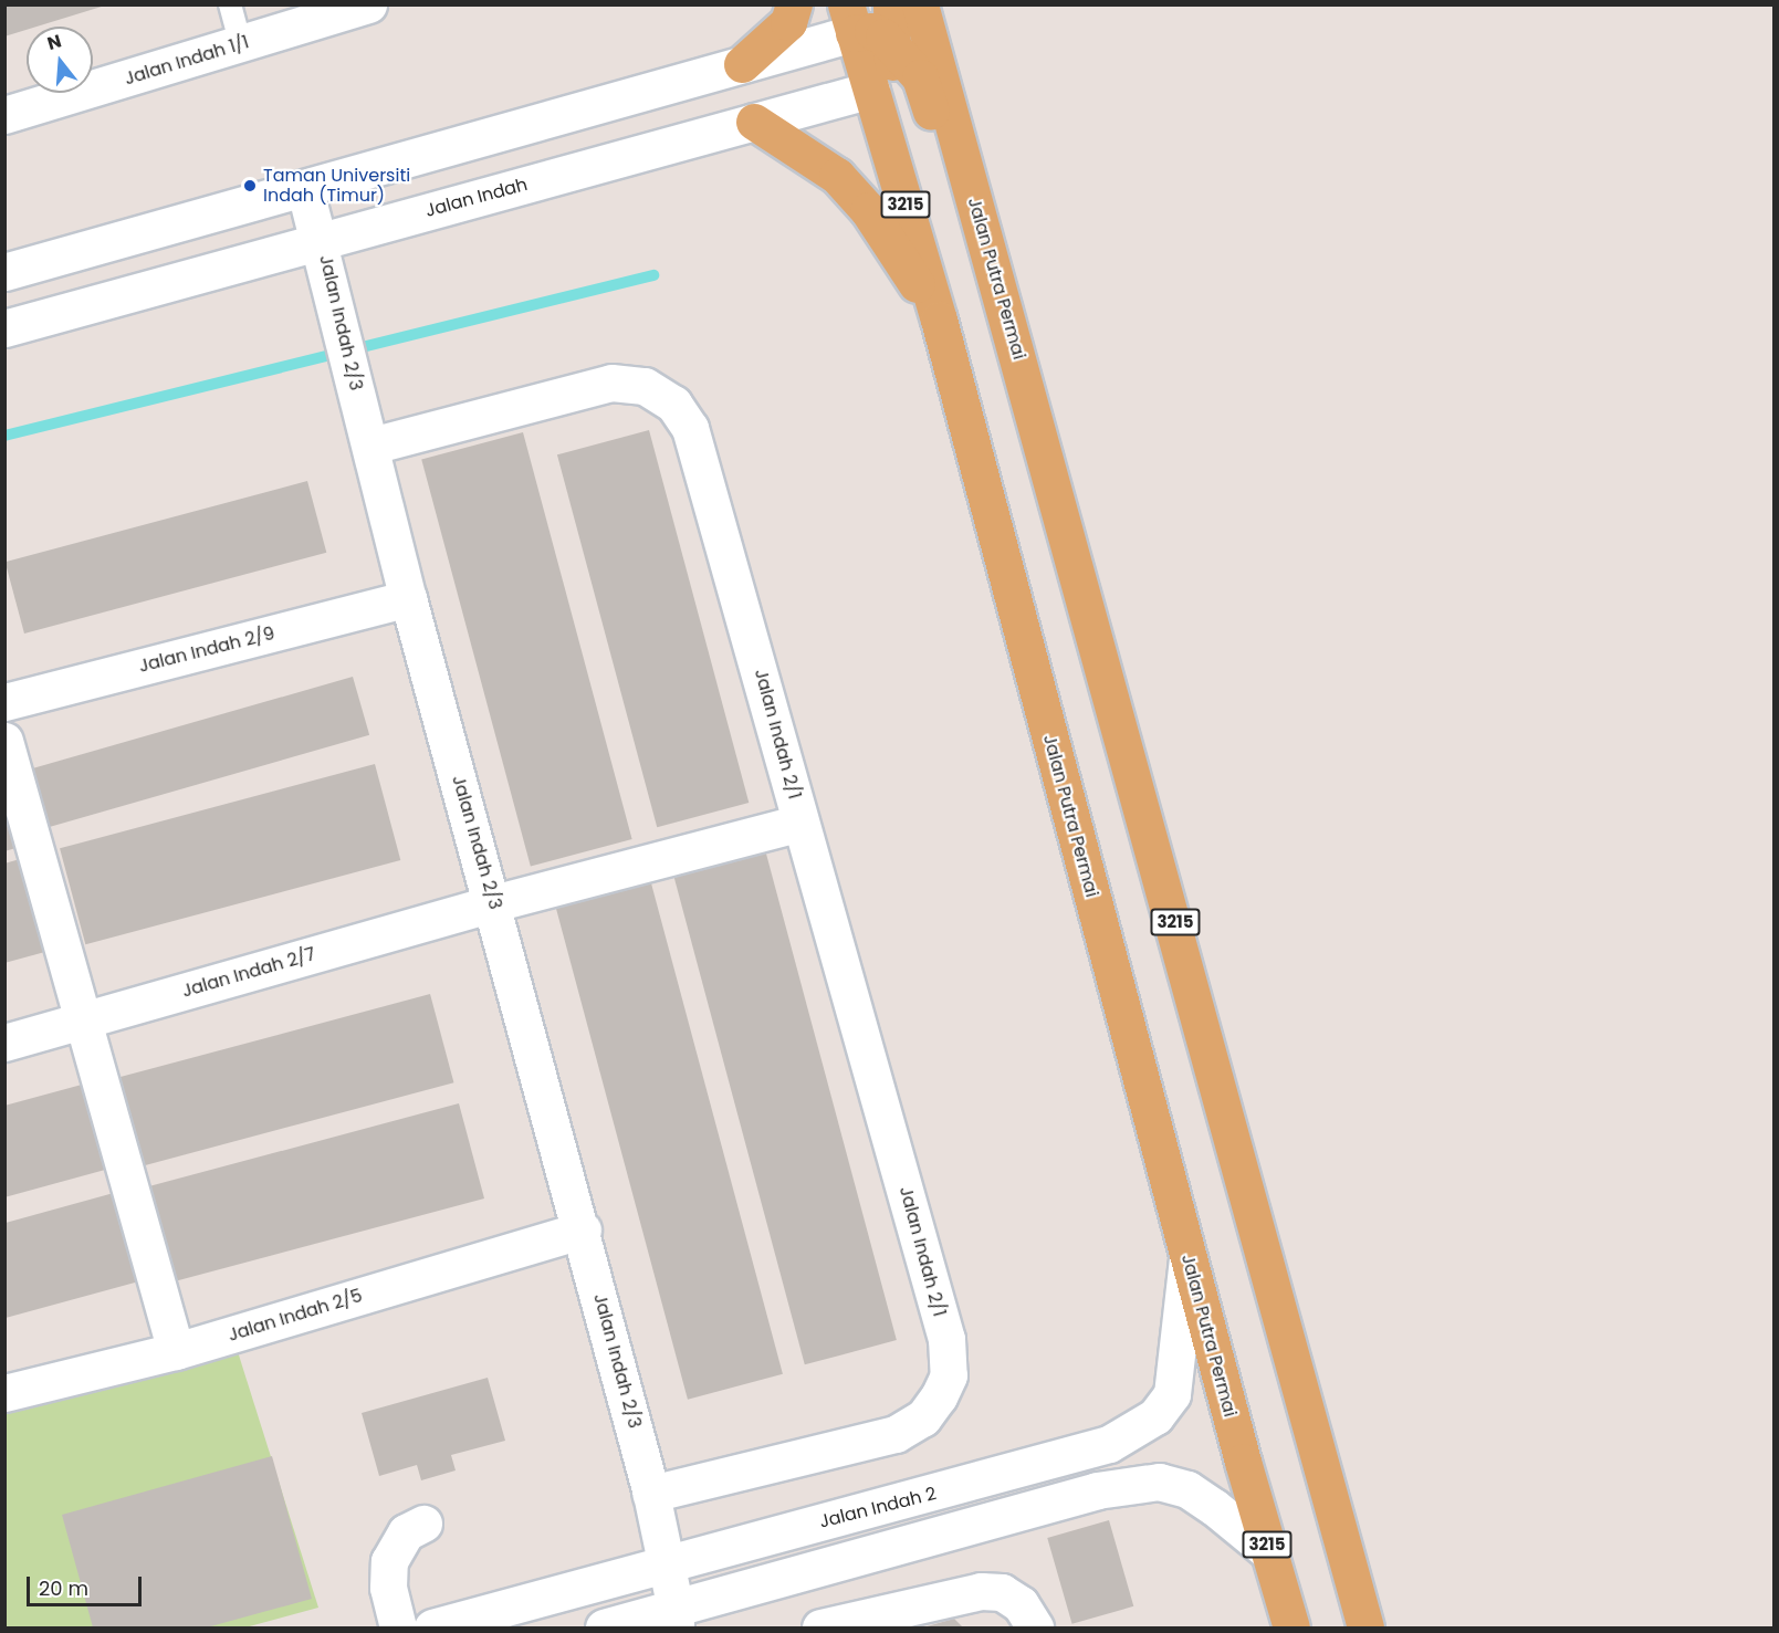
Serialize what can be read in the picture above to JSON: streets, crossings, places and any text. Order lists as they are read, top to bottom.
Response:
{
  "streets": {
    "main road": ["3215", "Jalan Putra Permai"],
    "street": [
      "Jalan Indah 1/1",
      "Jalan Indah",
      "Jalan Indah 2/3",
      "Jalan Indah 2/9",
      "Jalan Indah 2/1",
      "Jalan Indah 2/7",
      "Jalan Indah 2/5",
      "Jalan Indah 2"
    ]
  },
  "crossings": [
    ["Jalan Indah", "Jalan Putra Permai"],
    ["Jalan Indah", "Jalan Indah 2/3"],
    ["Jalan Putra Permai", "Jalan Indah 2"],
    ["Jalan Indah 2/3", "Jalan Indah 2/9"],
    ["Jalan Indah 2/3", "Jalan Indah 2/1"],
    ["Jalan Indah 2/3", "Jalan Indah 2/7"],
    ["Jalan Indah 2/3", "Jalan Indah 2/5"],
    ["Jalan Indah 2/3", "Jalan Indah 2"],
    ["Jalan Indah 2/1", "Jalan Indah 2/7"]
  ],
  "places": ["Taman Universiti Indah (Timur)"],
  "scale_bar": "20 m",
  "north": "top"
}
